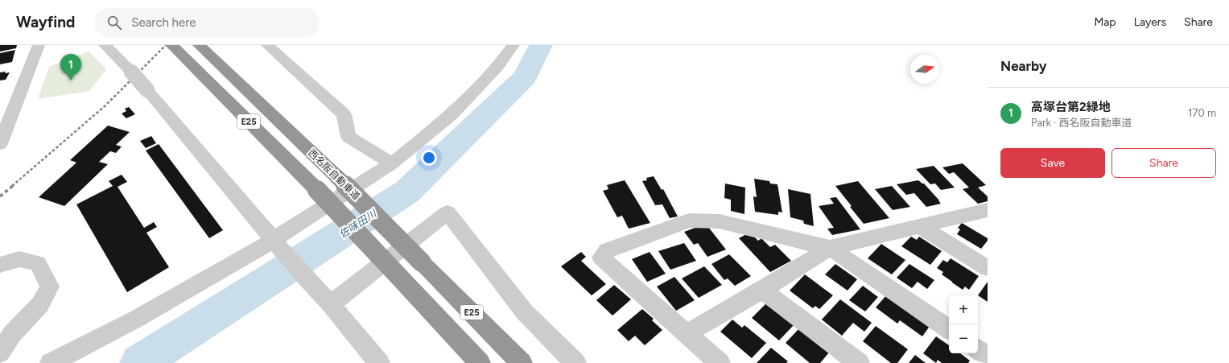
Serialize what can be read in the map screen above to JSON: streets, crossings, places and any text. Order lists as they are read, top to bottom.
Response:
{
  "streets": {
    "highway": ["E25", "西名阪自動車道"]
  },
  "water": ["佐味田川"],
  "north": "right",
  "page": {
    "header": "Wayfind",
    "search": "Search here",
    "nav": ["Map", "Layers", "Share"],
    "heading": "Nearby",
    "pins": "1",
    "list": [
      {
        "mark": "1",
        "name": "高塚台第2緑地",
        "note": "Park · 西名阪自動車道",
        "value": "170 m"
      }
    ],
    "buttons": ["Save", "Share"],
    "map_buttons": ["+", "−"]
  }
}
